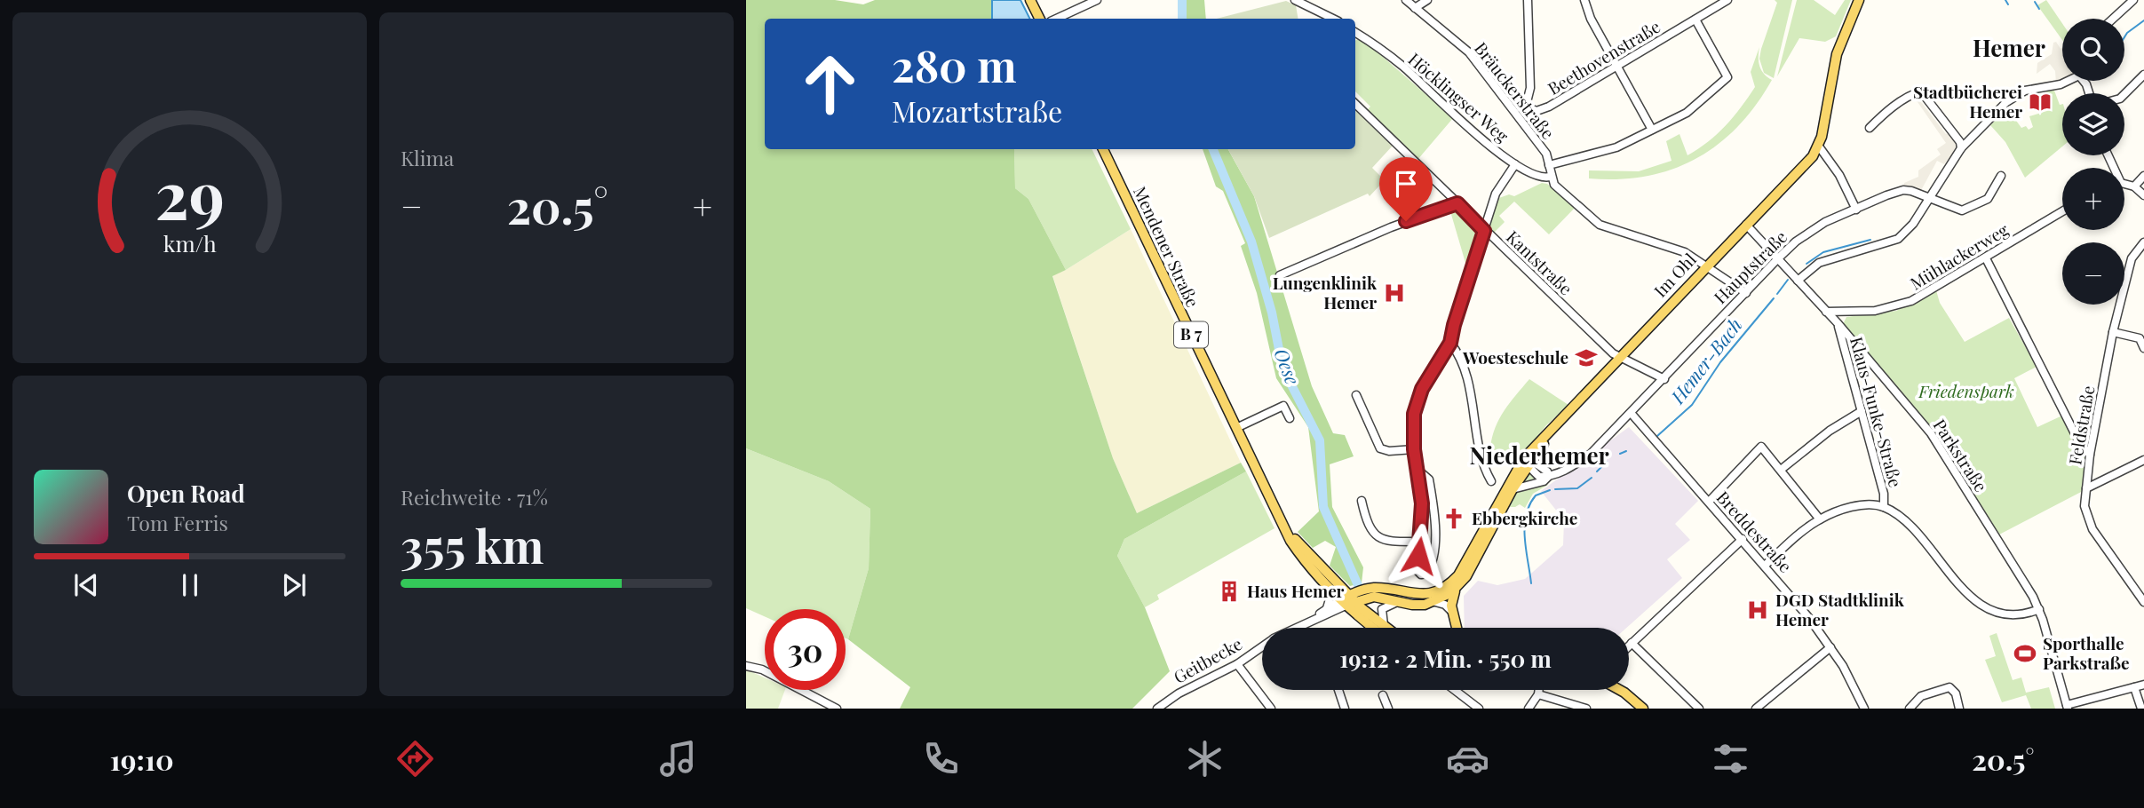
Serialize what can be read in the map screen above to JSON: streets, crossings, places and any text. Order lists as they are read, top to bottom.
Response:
{
  "streets": {
    "main road": ["Mendener Straße", "Im Ohl", "B 7"],
    "street": [
      "Beethovenstraße",
      "Bräuckerstraße",
      "Höcklingser Weg",
      "Mühlackerweg",
      "Kantstraße",
      "Hauptstraße",
      "Klaus-Funke-Straße",
      "Feldstraße",
      "Parkstraße",
      "Breddestraße",
      "Geitbecke"
    ]
  },
  "crossings": [
    ["Bräuckerstraße", "Höcklingser Weg"],
    ["Mendener Straße", "B 7"],
    ["Mendener Straße", "Geitbecke"],
    ["Mühlackerweg", "Klaus-Funke-Straße"],
    ["Mühlackerweg", "Parkstraße"],
    ["Kantstraße", "Hauptstraße"],
    ["Kantstraße", "Im Ohl"],
    ["Hauptstraße", "Parkstraße"],
    ["Hauptstraße", "Breddestraße"],
    ["Im Ohl", "Parkstraße"],
    ["B 7", "Geitbecke"],
    ["Klaus-Funke-Straße", "Parkstraße"]
  ],
  "districts": ["Hemer", "Niederhemer"],
  "water": ["Hemer-Bach", "Oese"],
  "parks": ["Friedenspark"],
  "places": {
    "library": ["Stadtbücherei Hemer"],
    "hospital": ["Lungenklinik Hemer", "DGD Stadtklinik Hemer"],
    "school or university": ["Woesteschule"],
    "church": ["Ebbergkirche"],
    "building": ["Haus Hemer"],
    "sports": ["Sporthalle Parkstraße"]
  },
  "page": {
    "tile": [
      "Klima",
      ["Reichweite · 71%", "355 km"]
    ],
    "map_buttons": ["+", "−"],
    "turn": ["280 m", "Mozartstraße"],
    "heat": ["−", "20.5°", "+"],
    "song": ["Open Road", "Tom Ferris"],
    "limit": "30",
    "trip": "19:12 · 2 Min. · 550 m",
    "tabs": ["19:10", "20.5°"],
    "gauge": ["29", "km/h"]
  }
}
